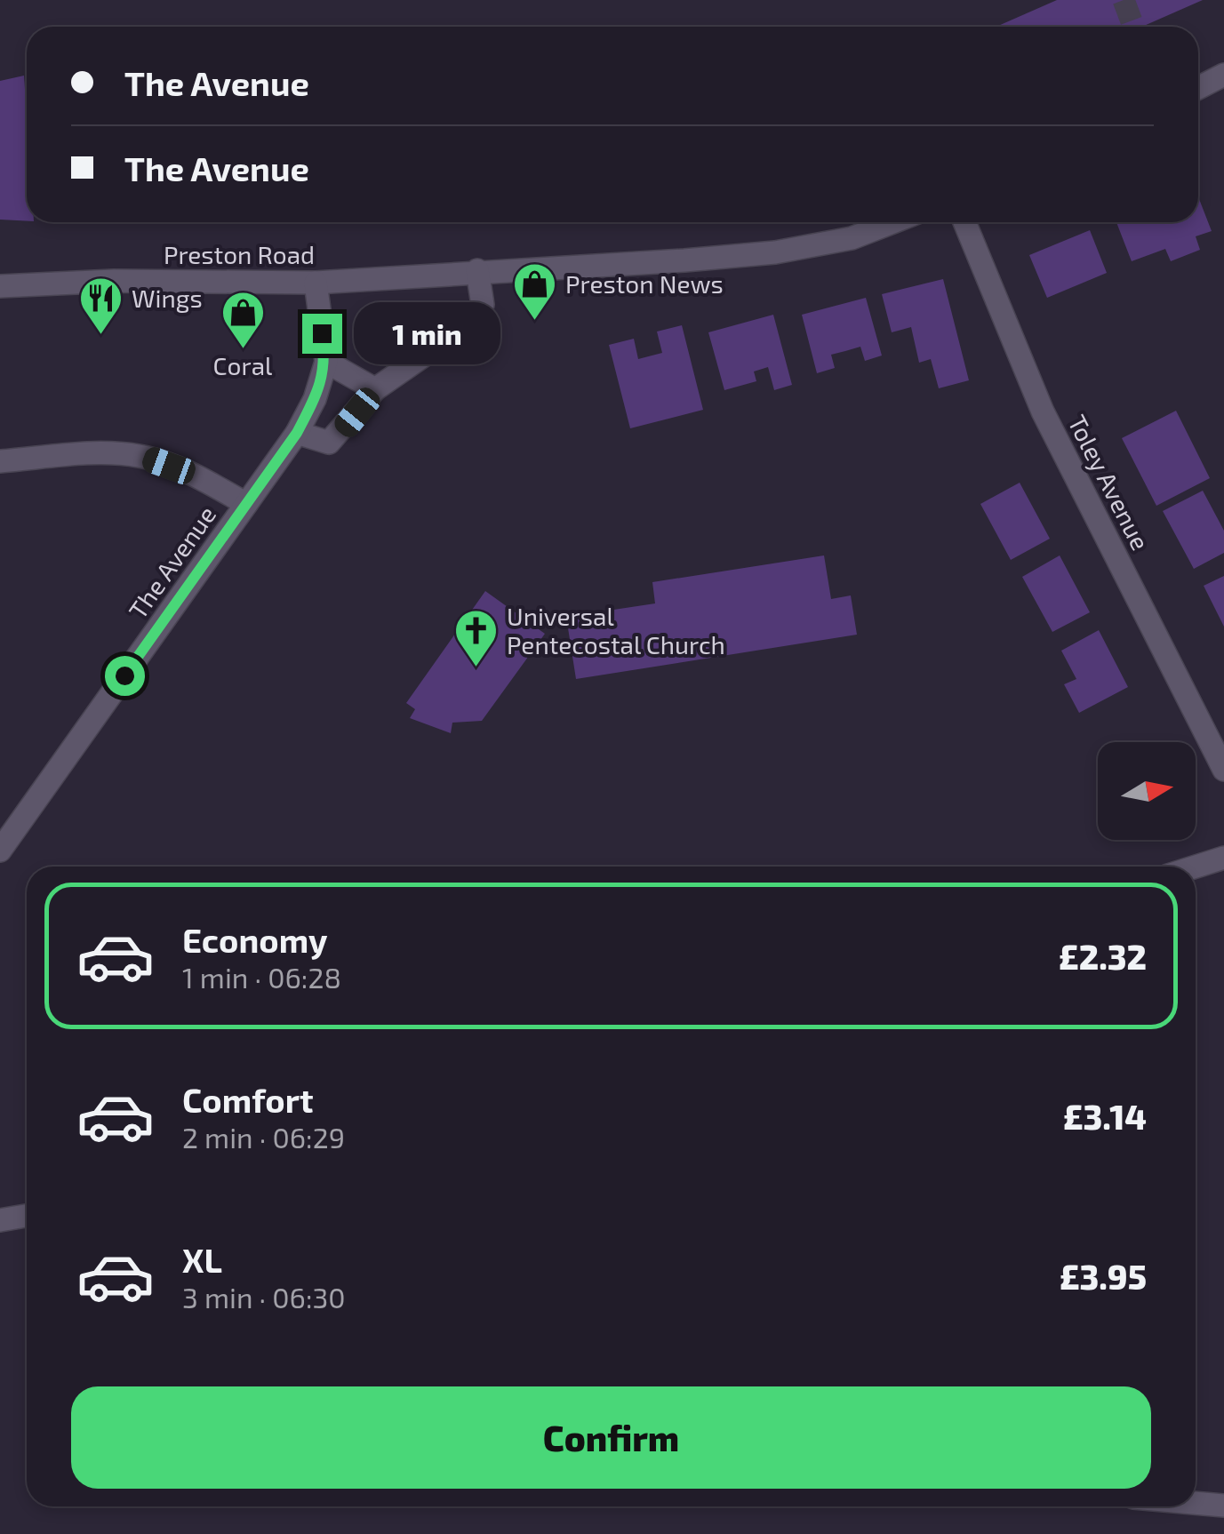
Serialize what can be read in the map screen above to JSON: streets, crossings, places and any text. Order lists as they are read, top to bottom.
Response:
{
  "streets": {
    "street": ["Preston Road", "Toley Avenue", "The Avenue"]
  },
  "crossings": [
    ["Preston Road", "The Avenue"]
  ],
  "places": {
    "shop": ["Preston News", "Coral"],
    "restaurant": ["Wings"],
    "church": ["Universal Pentecostal Church"]
  },
  "north": "right",
  "page": {
    "banner": ["The Avenue", "The Avenue"],
    "bubble": "1 min",
    "list": [
      {
        "name": "Economy",
        "note": "1 min · 06:28",
        "value": "£2.32"
      },
      {
        "name": "Comfort",
        "note": "2 min · 06:29",
        "value": "£3.14"
      },
      {
        "name": "XL",
        "note": "3 min · 06:30",
        "value": "£3.95"
      }
    ],
    "buttons": "Confirm"
  }
}
